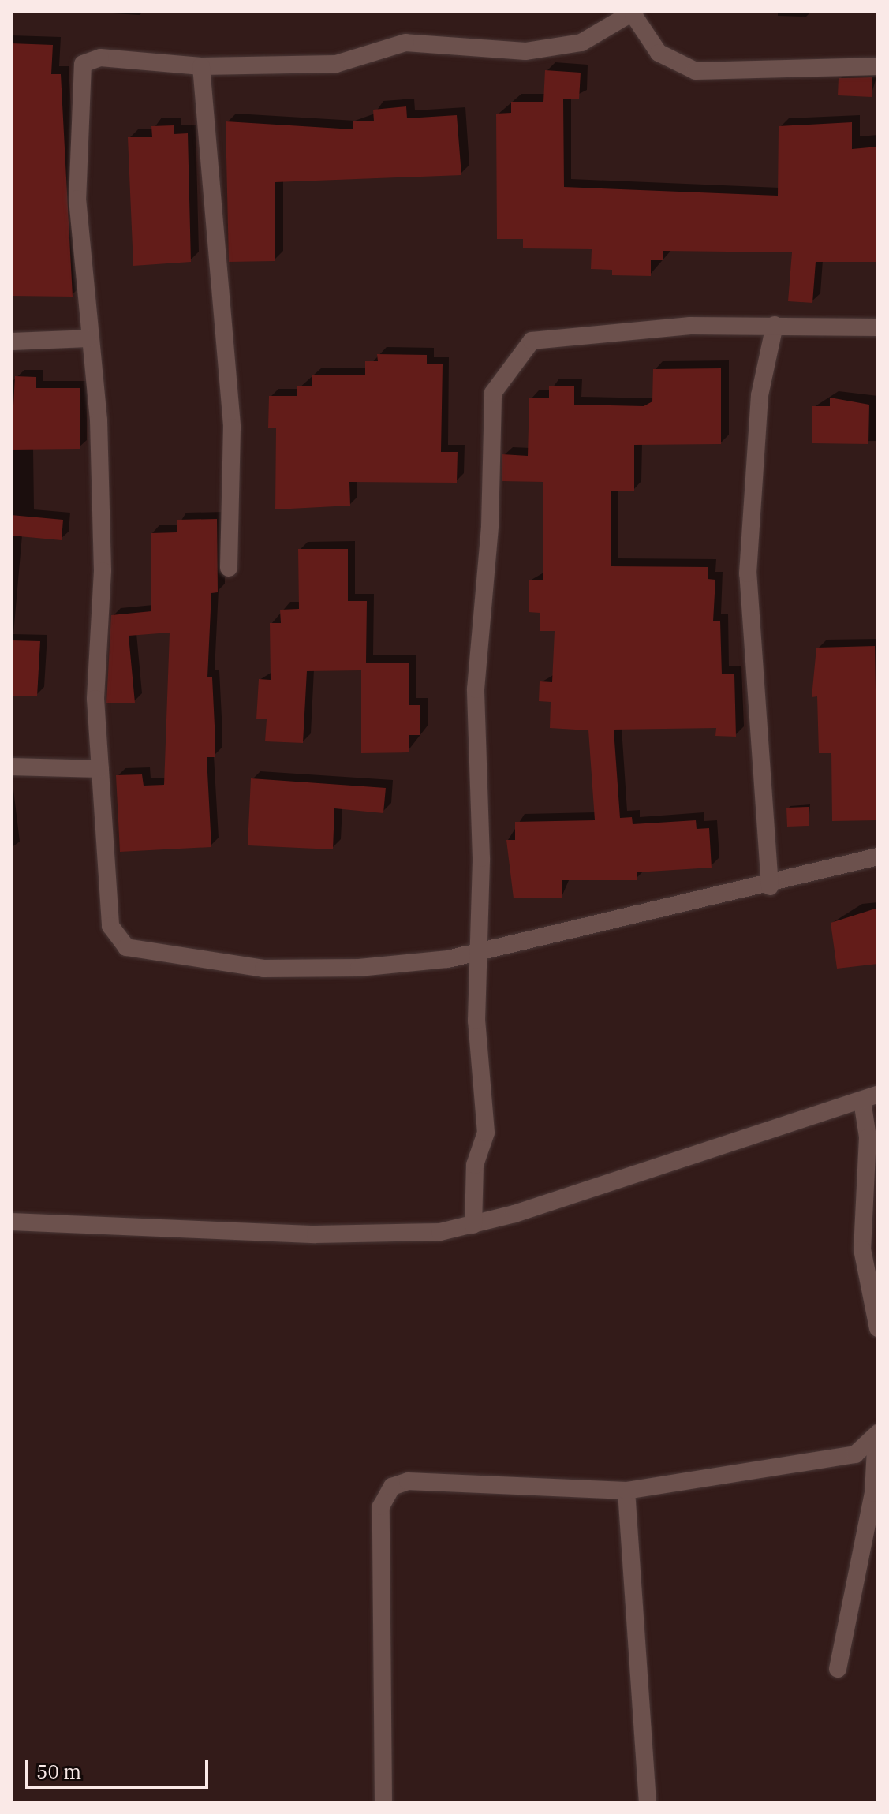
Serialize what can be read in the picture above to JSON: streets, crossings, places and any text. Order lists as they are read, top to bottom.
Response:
{
  "scale_bar": "50 m"
}
